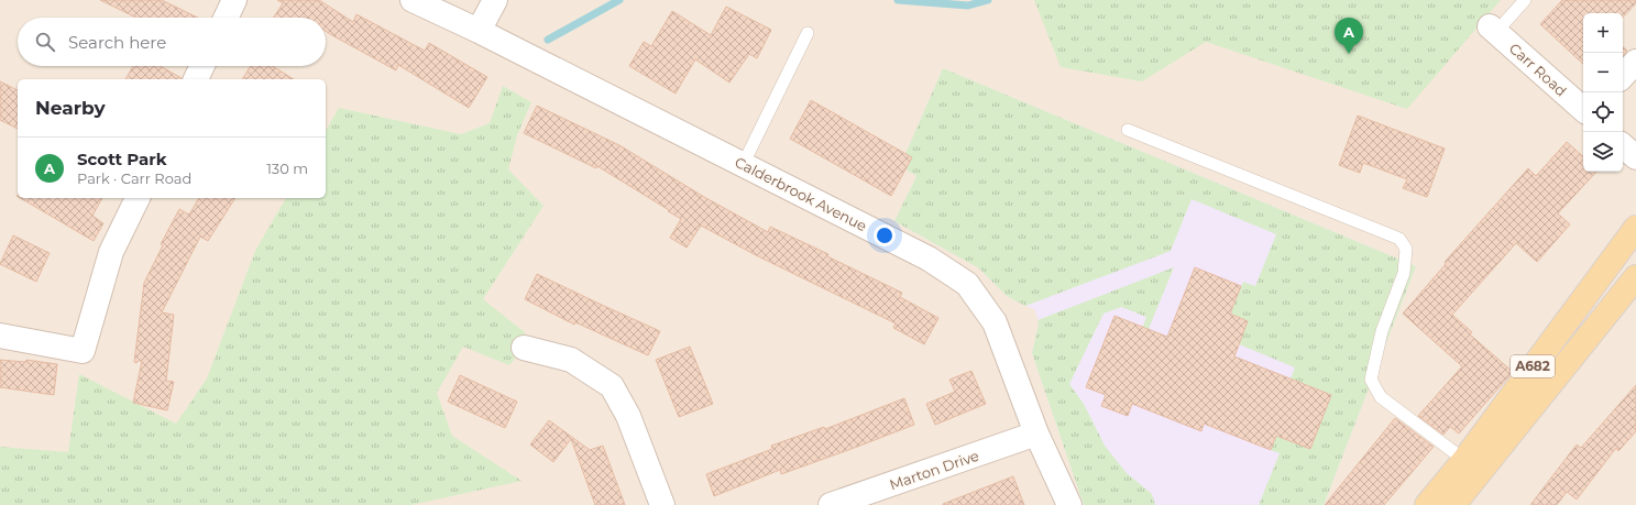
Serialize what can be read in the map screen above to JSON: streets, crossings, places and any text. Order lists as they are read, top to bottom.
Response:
{
  "streets": {
    "main road": ["A682"],
    "street": ["Carr Road", "Calderbrook Avenue", "Marton Drive"]
  },
  "crossings": [
    ["Calderbrook Avenue", "Marton Drive"]
  ],
  "page": {
    "map_buttons": ["+", "−"],
    "pins": "A",
    "search": "Search here",
    "heading": "Nearby",
    "list": [
      {
        "mark": "A",
        "name": "Scott Park",
        "note": "Park · Carr Road",
        "value": "130 m"
      }
    ]
  }
}
